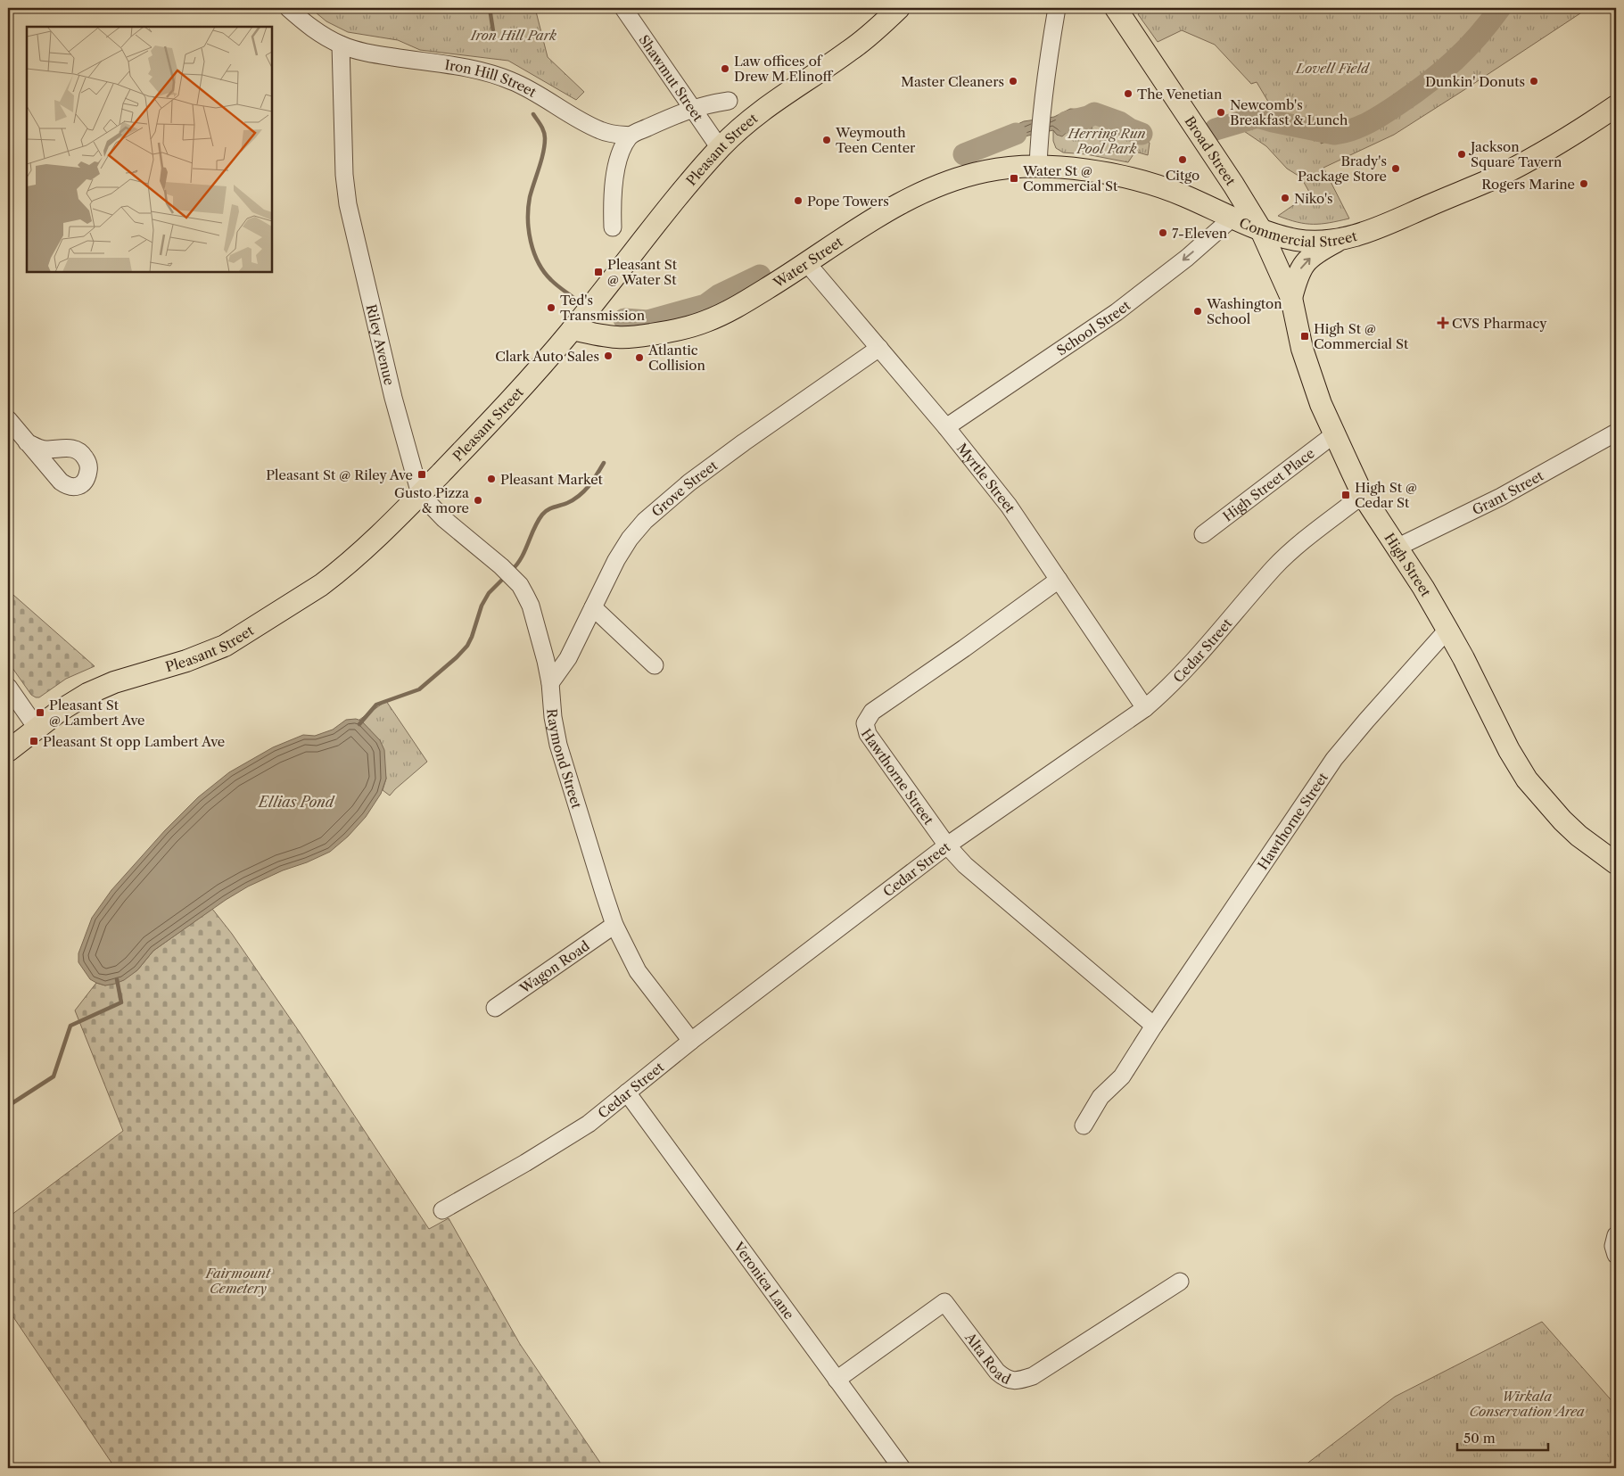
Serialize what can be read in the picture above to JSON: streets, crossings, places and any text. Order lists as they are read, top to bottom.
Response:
{
  "streets": {
    "main road": [
      "Pleasant Street",
      "Broad Street",
      "Commercial Street",
      "Water Street",
      "High Street"
    ],
    "street": [
      "Shawmut Street",
      "Iron Hill Street",
      "School Street",
      "Riley Avenue",
      "Myrtle Street",
      "High Street Place",
      "Grove Street",
      "Grant Street",
      "Cedar Street",
      "Raymond Street",
      "Hawthorne Street",
      "Wagon Road",
      "Veronica Lane",
      "Alta Road"
    ]
  },
  "crossings": [
    ["Shawmut Street", "Pleasant Street"],
    ["Iron Hill Street", "Riley Avenue"],
    ["Pleasant Street", "Water Street"],
    ["Pleasant Street", "Riley Avenue"],
    ["Pleasant Street", "Raymond Street"],
    ["Broad Street", "Commercial Street"],
    ["Broad Street", "High Street"],
    ["Commercial Street", "Water Street"],
    ["Commercial Street", "School Street"],
    ["Commercial Street", "High Street"],
    ["Water Street", "Myrtle Street"],
    ["School Street", "Myrtle Street"],
    ["Riley Avenue", "Raymond Street"],
    ["Myrtle Street", "Grove Street"],
    ["Myrtle Street", "Cedar Street"],
    ["Myrtle Street", "Hawthorne Street"],
    ["High Street Place", "High Street"],
    ["Grove Street", "Raymond Street"],
    ["Grant Street", "High Street"],
    ["High Street", "Cedar Street"],
    ["High Street", "Hawthorne Street"],
    ["Cedar Street", "Raymond Street"],
    ["Cedar Street", "Hawthorne Street"],
    ["Cedar Street", "Veronica Lane"],
    ["Raymond Street", "Wagon Road"],
    ["Veronica Lane", "Alta Road"]
  ],
  "one_way": ["School Street"],
  "water": ["Ellias Pond"],
  "parks": [
    "Iron Hill Park",
    "Lovell Field",
    "Herring Run Pool Park",
    "Fairmount Cemetery",
    "Wirkala Conservation Area"
  ],
  "places": {
    "other": [
      "Law offices of Drew M Elinoff",
      "Master Cleaners",
      "Dunkin' Donuts",
      "The Venetian",
      "Newcomb's Breakfast & Lunch",
      "Weymouth Teen Center",
      "Jackson Square Tavern",
      "Citgo",
      "Brady's Package Store",
      "Rogers Marine",
      "Niko's",
      "Pope Towers",
      "7-Eleven",
      "Ted's Transmission",
      "Washington School",
      "Clark Auto Sales",
      "Atlantic Collision",
      "Pleasant Market",
      "Gusto Pizza & more"
    ],
    "transit": [
      "Water St @ Commercial St",
      "Pleasant St @ Water St",
      "High St @ Commercial St",
      "Pleasant St @ Riley Ave",
      "High St @ Cedar St",
      "Pleasant St @ Lambert Ave",
      "Pleasant St opp Lambert Ave"
    ],
    "health": ["CVS Pharmacy"]
  },
  "scale_bar": "50 m"
}
